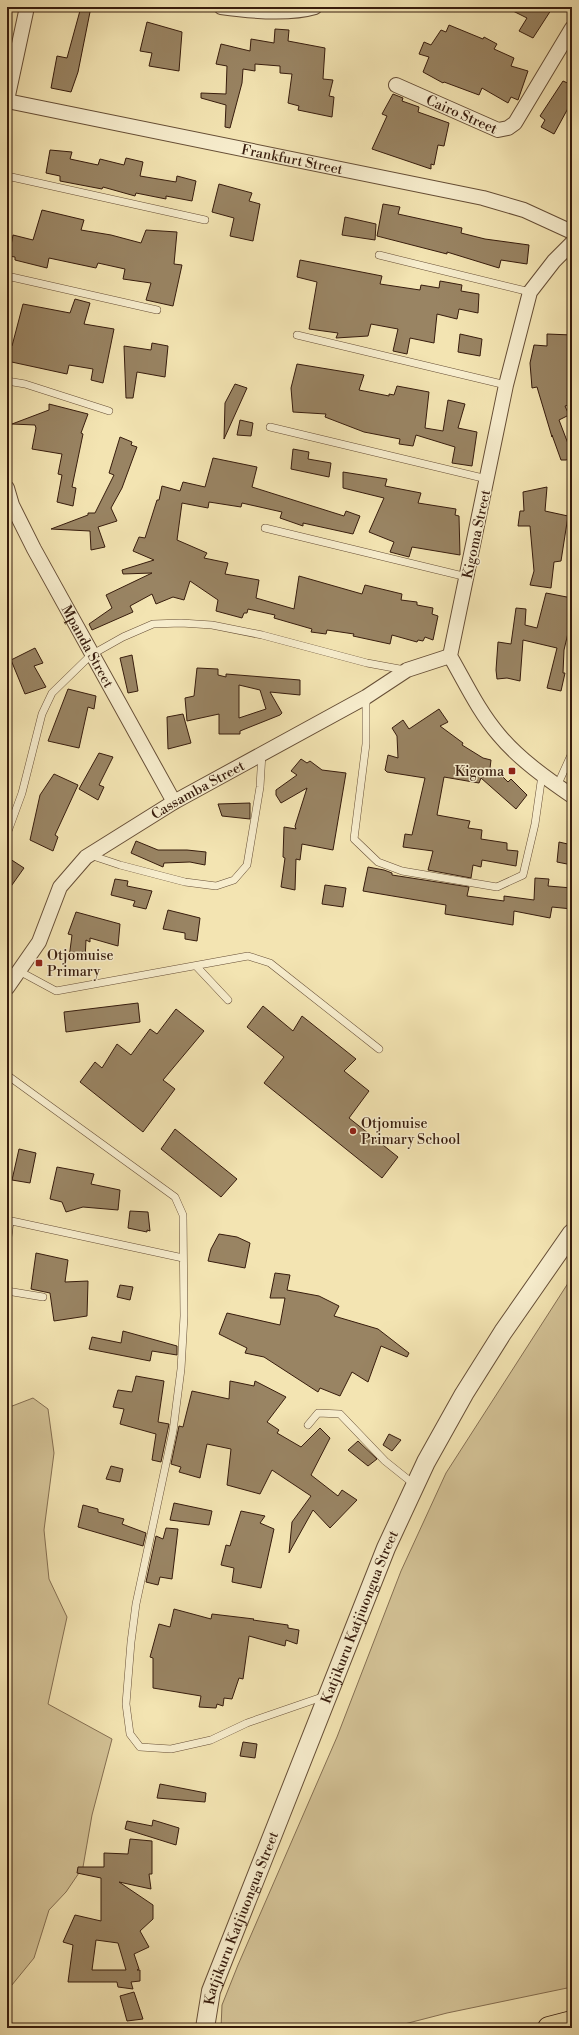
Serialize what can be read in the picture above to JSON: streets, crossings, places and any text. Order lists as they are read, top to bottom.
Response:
{
  "streets": {
    "street": [
      "Cairo Street",
      "Frankfurt Street",
      "Kigoma Street",
      "Mpanda Street",
      "Cassamba Street",
      "Katjikuru Katjiuongua Street"
    ]
  },
  "crossings": [
    ["Kigoma Street", "Cassamba Street"],
    ["Mpanda Street", "Cassamba Street"]
  ],
  "places": {
    "transit": ["Kigoma", "Otjomuise Primary"],
    "other": ["Otjomuise Primary School"]
  }
}
